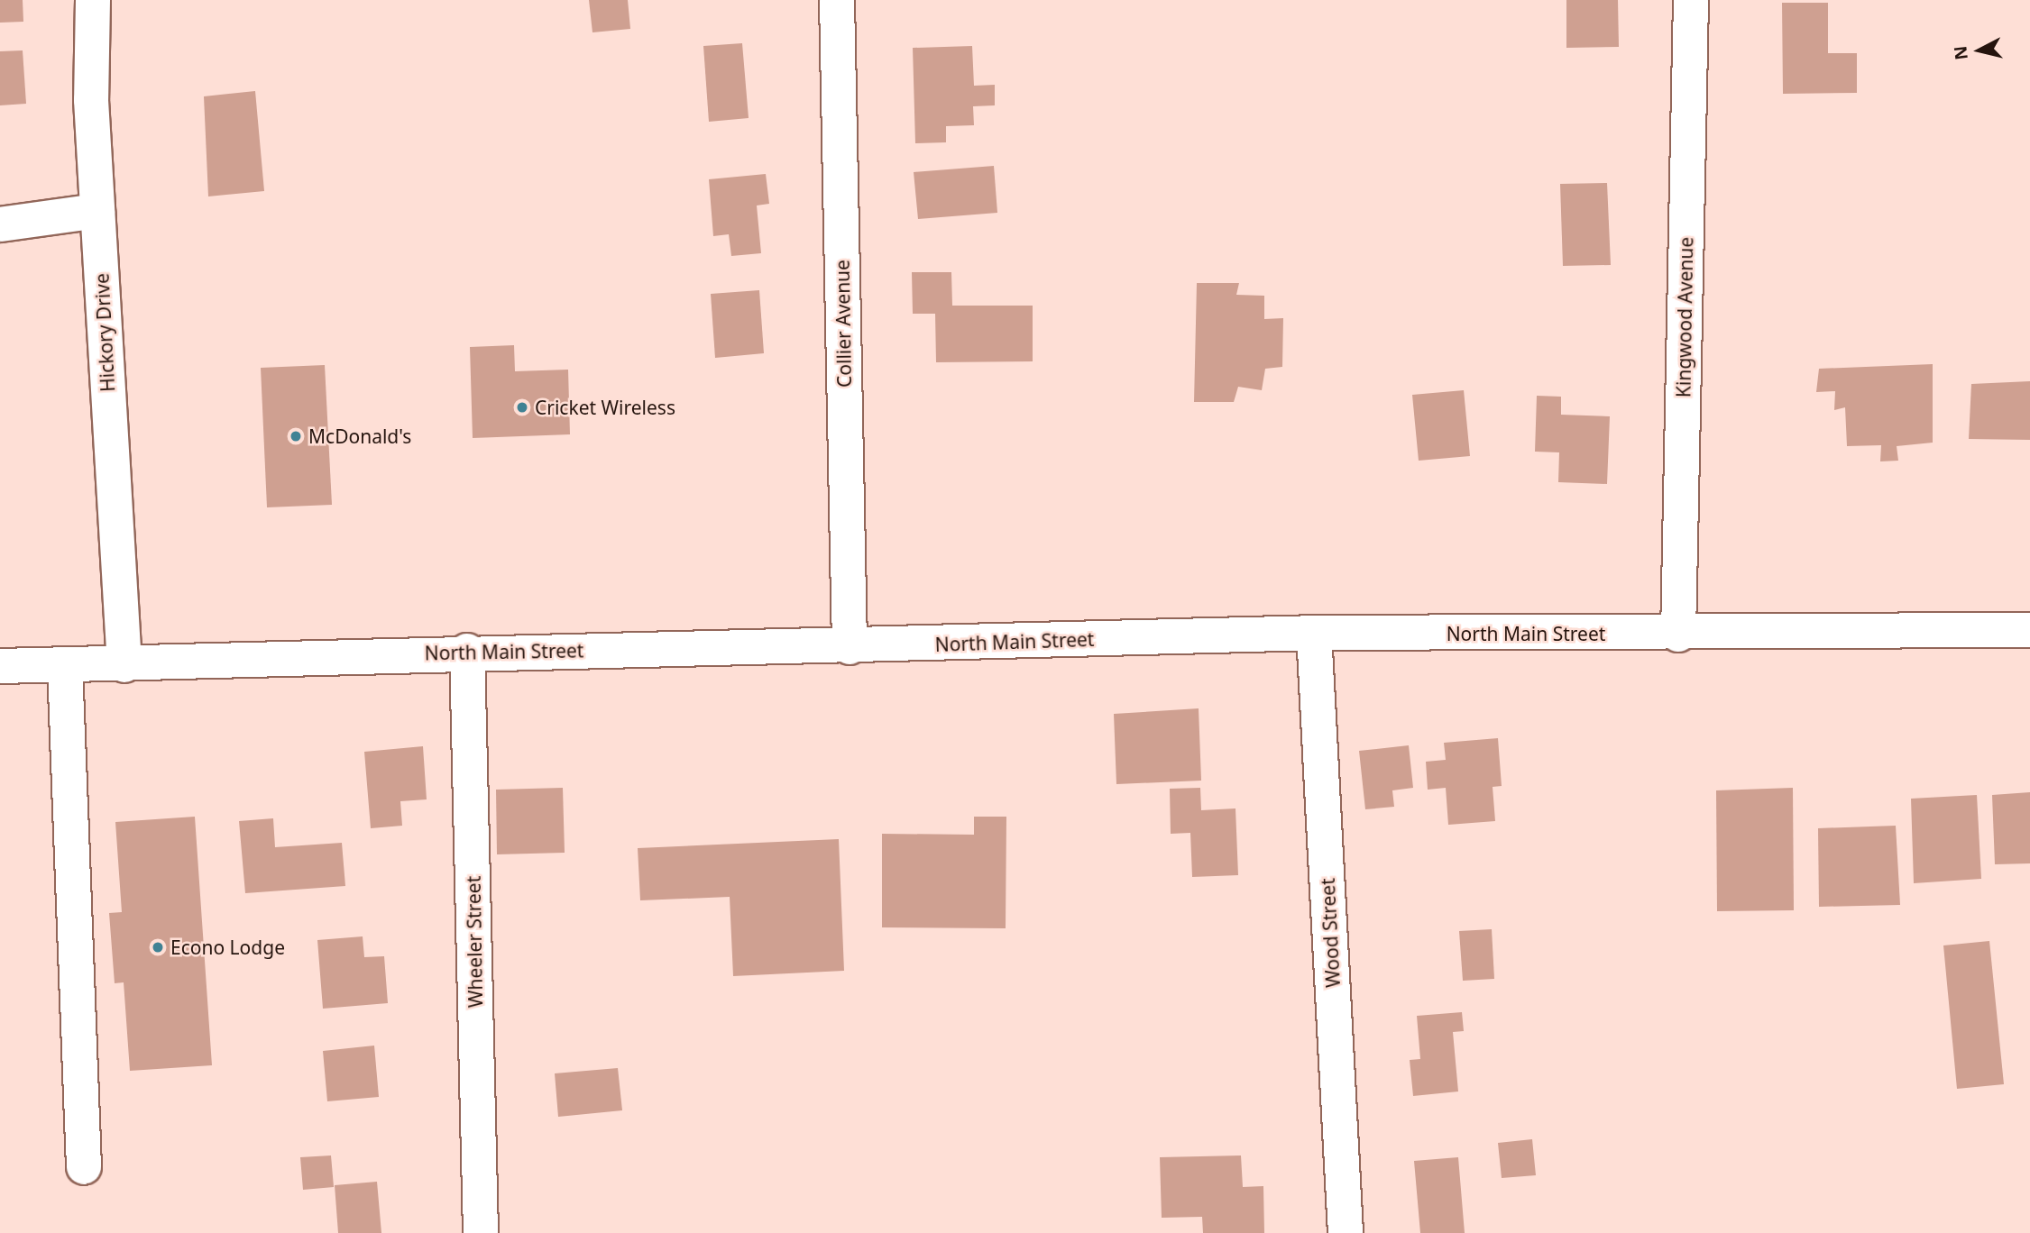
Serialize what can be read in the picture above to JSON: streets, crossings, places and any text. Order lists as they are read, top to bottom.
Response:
{
  "streets": {
    "main road": [
      "Kingwood Avenue",
      "Collier Avenue",
      "Hickory Drive",
      "North Main Street",
      "Wood Street",
      "Wheeler Street"
    ]
  },
  "crossings": [
    ["Kingwood Avenue", "North Main Street"],
    ["Collier Avenue", "North Main Street"],
    ["Hickory Drive", "North Main Street"],
    ["North Main Street", "Wood Street"],
    ["North Main Street", "Wheeler Street"]
  ],
  "places": ["Cricket Wireless", "McDonald's", "Econo Lodge"],
  "north": "left"
}
